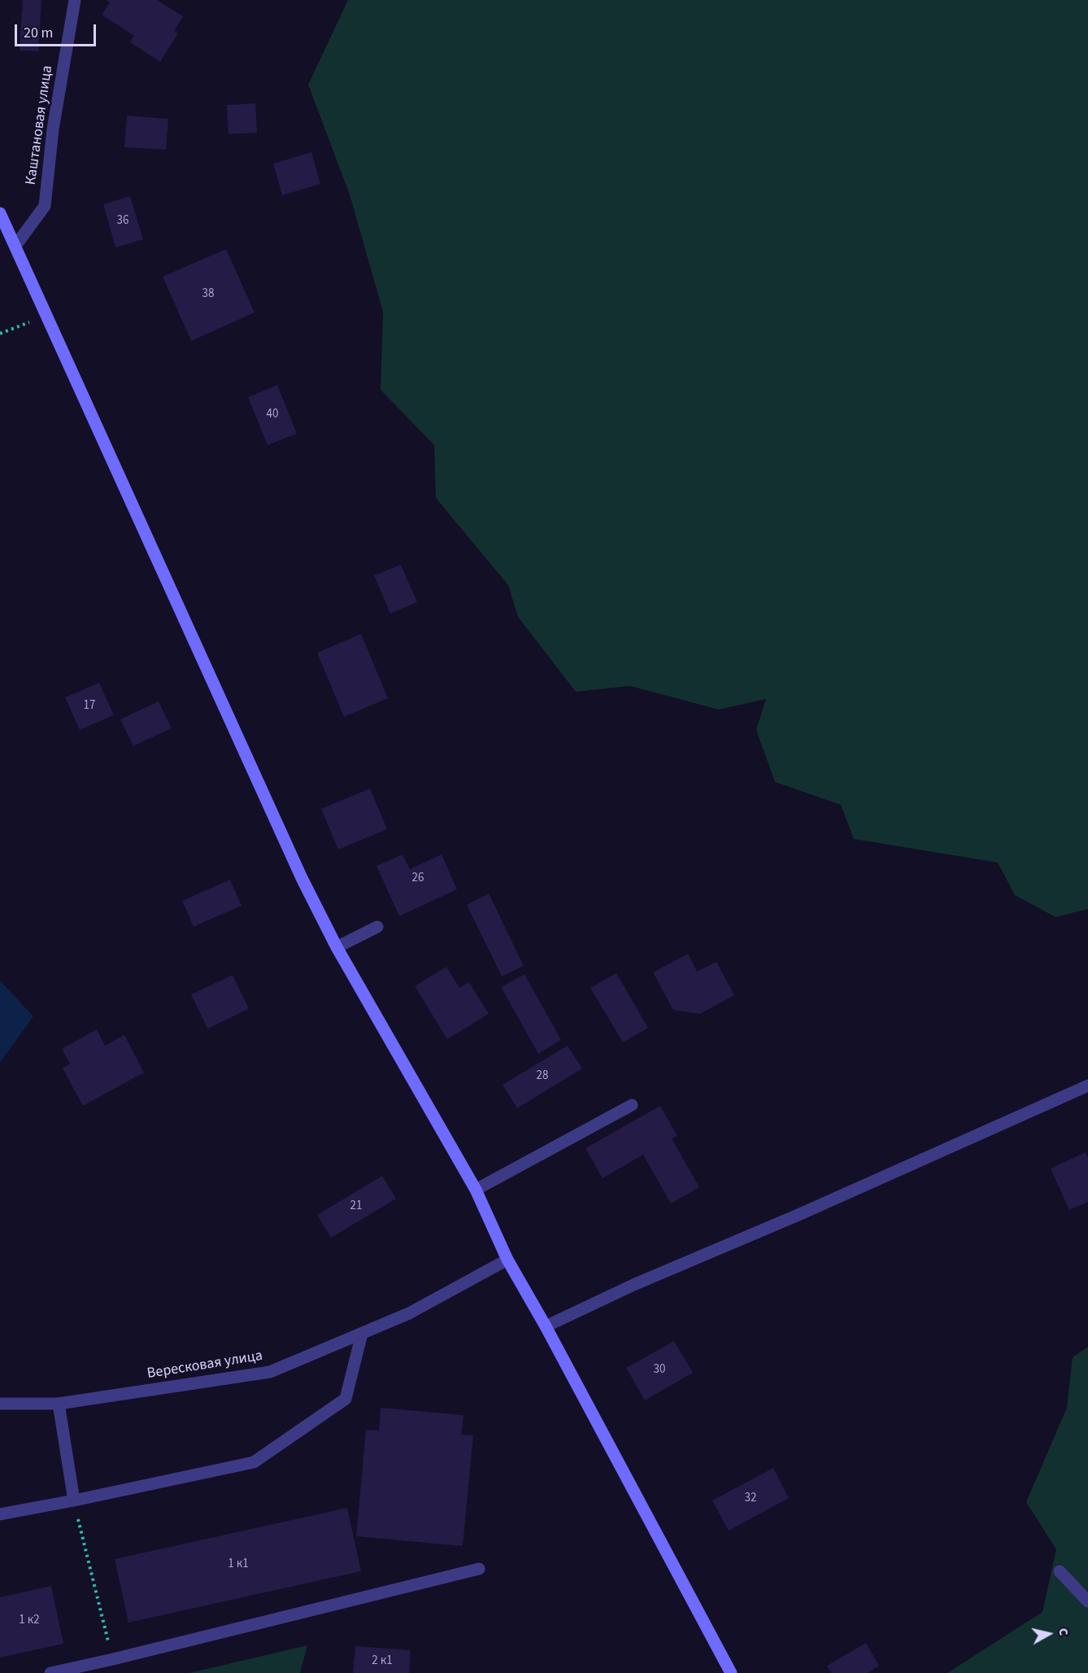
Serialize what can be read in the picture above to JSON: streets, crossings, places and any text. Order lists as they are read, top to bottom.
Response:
{
  "streets": {
    "street": ["Каштановая улица", "Вересковая улица"]
  },
  "house_numbers": [
    "36",
    "38",
    "40",
    "17",
    "26",
    "28",
    "21",
    "30",
    "32",
    "1 к1",
    "1 к2",
    "2 к1"
  ],
  "scale_bar": "20 m",
  "north": "right"
}
